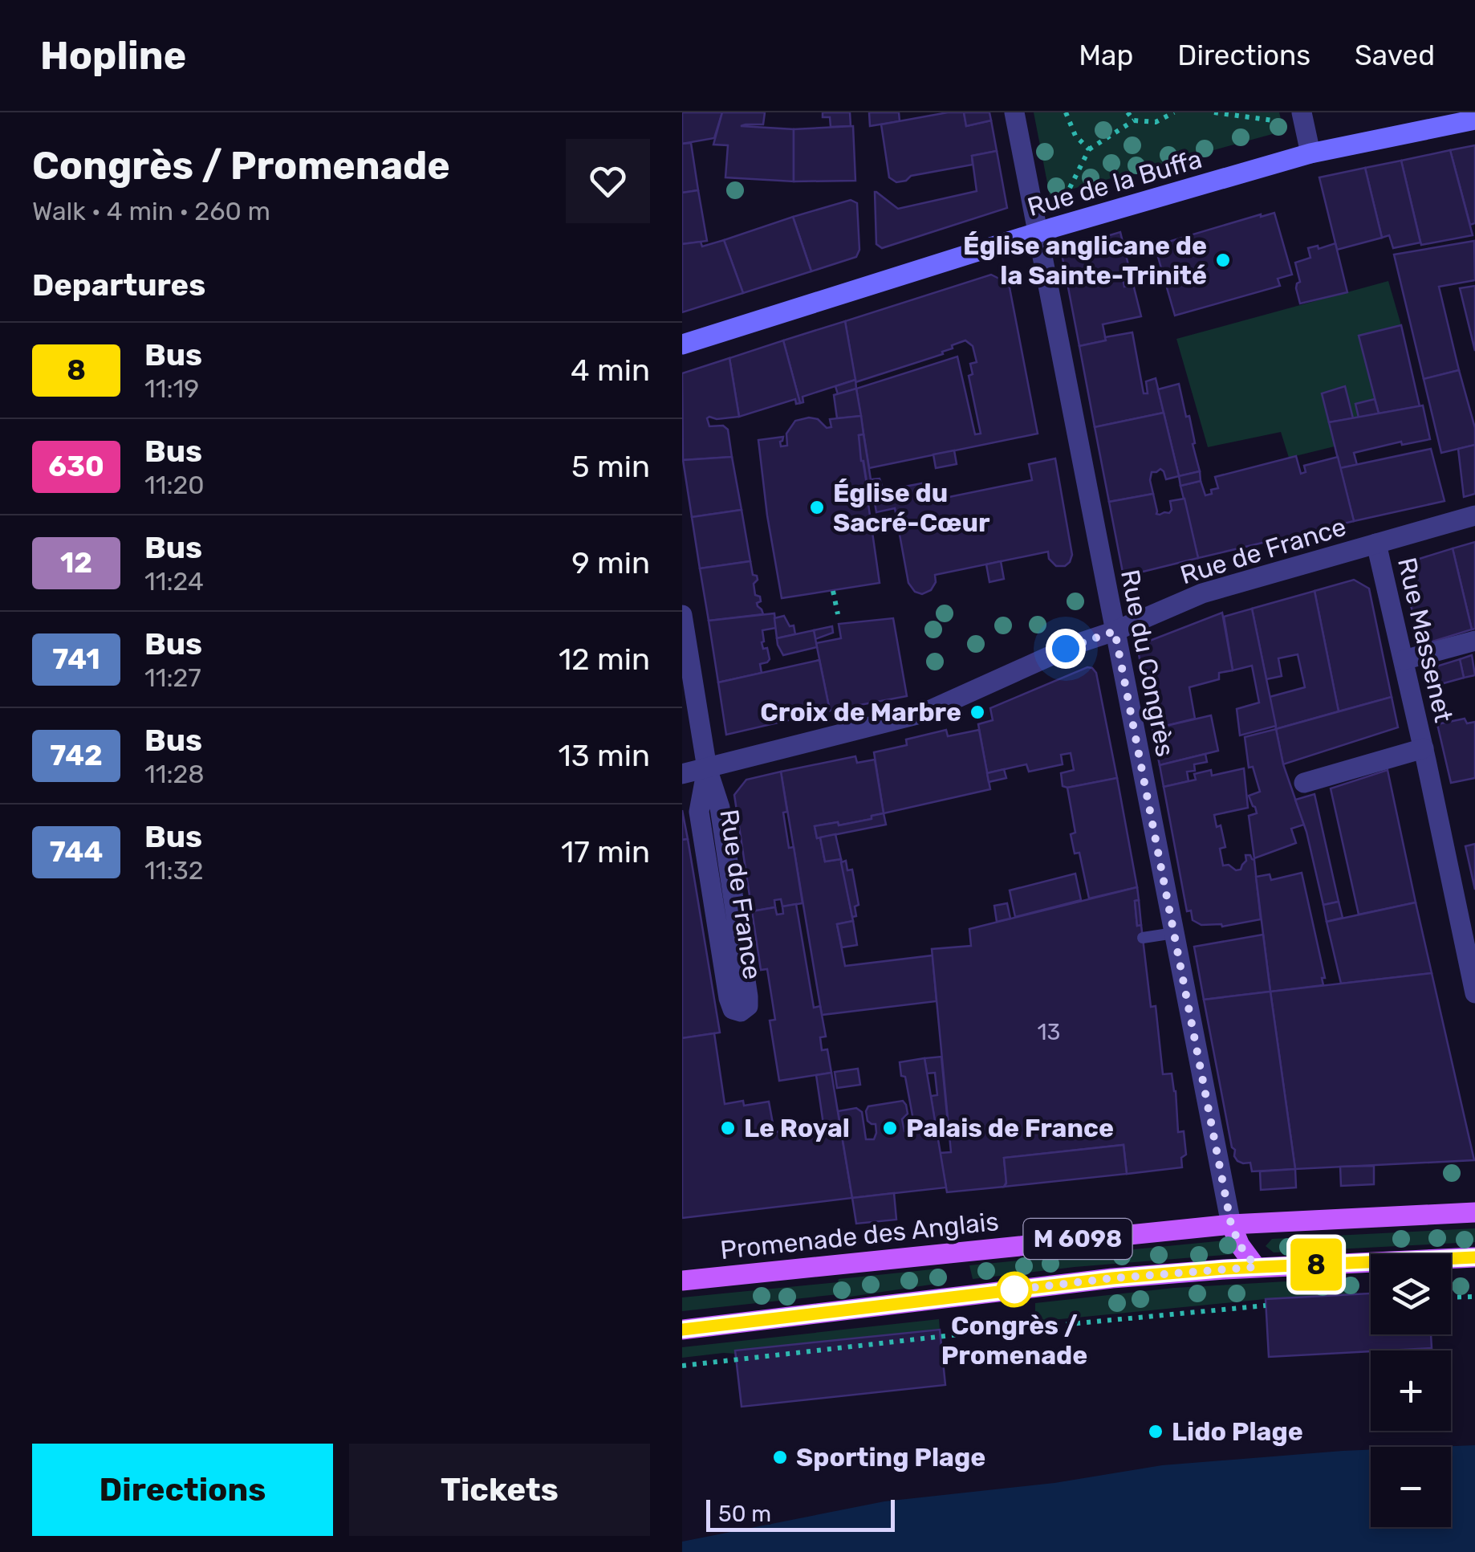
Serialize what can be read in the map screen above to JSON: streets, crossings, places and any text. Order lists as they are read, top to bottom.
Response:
{
  "streets": {
    "main road": ["Promenade des Anglais", "M 6098"],
    "street": [
      "Rue de la Buffa",
      "Rue de France",
      "Rue Massenet",
      "Rue du Congrès"
    ]
  },
  "crossings": [
    ["Rue de la Buffa", "Rue du Congrès"],
    ["Rue de France", "Rue Massenet"],
    ["Rue de France", "Rue du Congrès"],
    ["Rue du Congrès", "Promenade des Anglais"]
  ],
  "places": [
    "Église anglicane de la Sainte-Trinité",
    "Église du Sacré-Cœur",
    "Croix de Marbre",
    "Le Royal",
    "Palais de France",
    "Congrès / Promenade",
    "Lido Plage",
    "Sporting Plage"
  ],
  "lines": ["bus line 8"],
  "house_numbers": ["13"],
  "scale_bar": "50 m",
  "page": {
    "header": "Hopline",
    "nav": ["Map", "Directions", "Saved"],
    "heading": [
      ["Congrès / Promenade", "Walk · 4 min · 260 m"],
      "Departures"
    ],
    "on_map": "8",
    "list": [
      {
        "mark": "8",
        "name": "Bus",
        "note": "11:19",
        "value": "4 min"
      },
      {
        "mark": "630",
        "name": "Bus",
        "note": "11:20",
        "value": "5 min"
      },
      {
        "mark": "12",
        "name": "Bus",
        "note": "11:24",
        "value": "9 min"
      },
      {
        "mark": "741",
        "name": "Bus",
        "note": "11:27",
        "value": "12 min"
      },
      {
        "mark": "742",
        "name": "Bus",
        "note": "11:28",
        "value": "13 min"
      },
      {
        "mark": "744",
        "name": "Bus",
        "note": "11:32",
        "value": "17 min"
      }
    ],
    "map_buttons": ["+", "−"],
    "buttons": ["Directions", "Tickets"],
    "scale": "50 m"
  }
}
